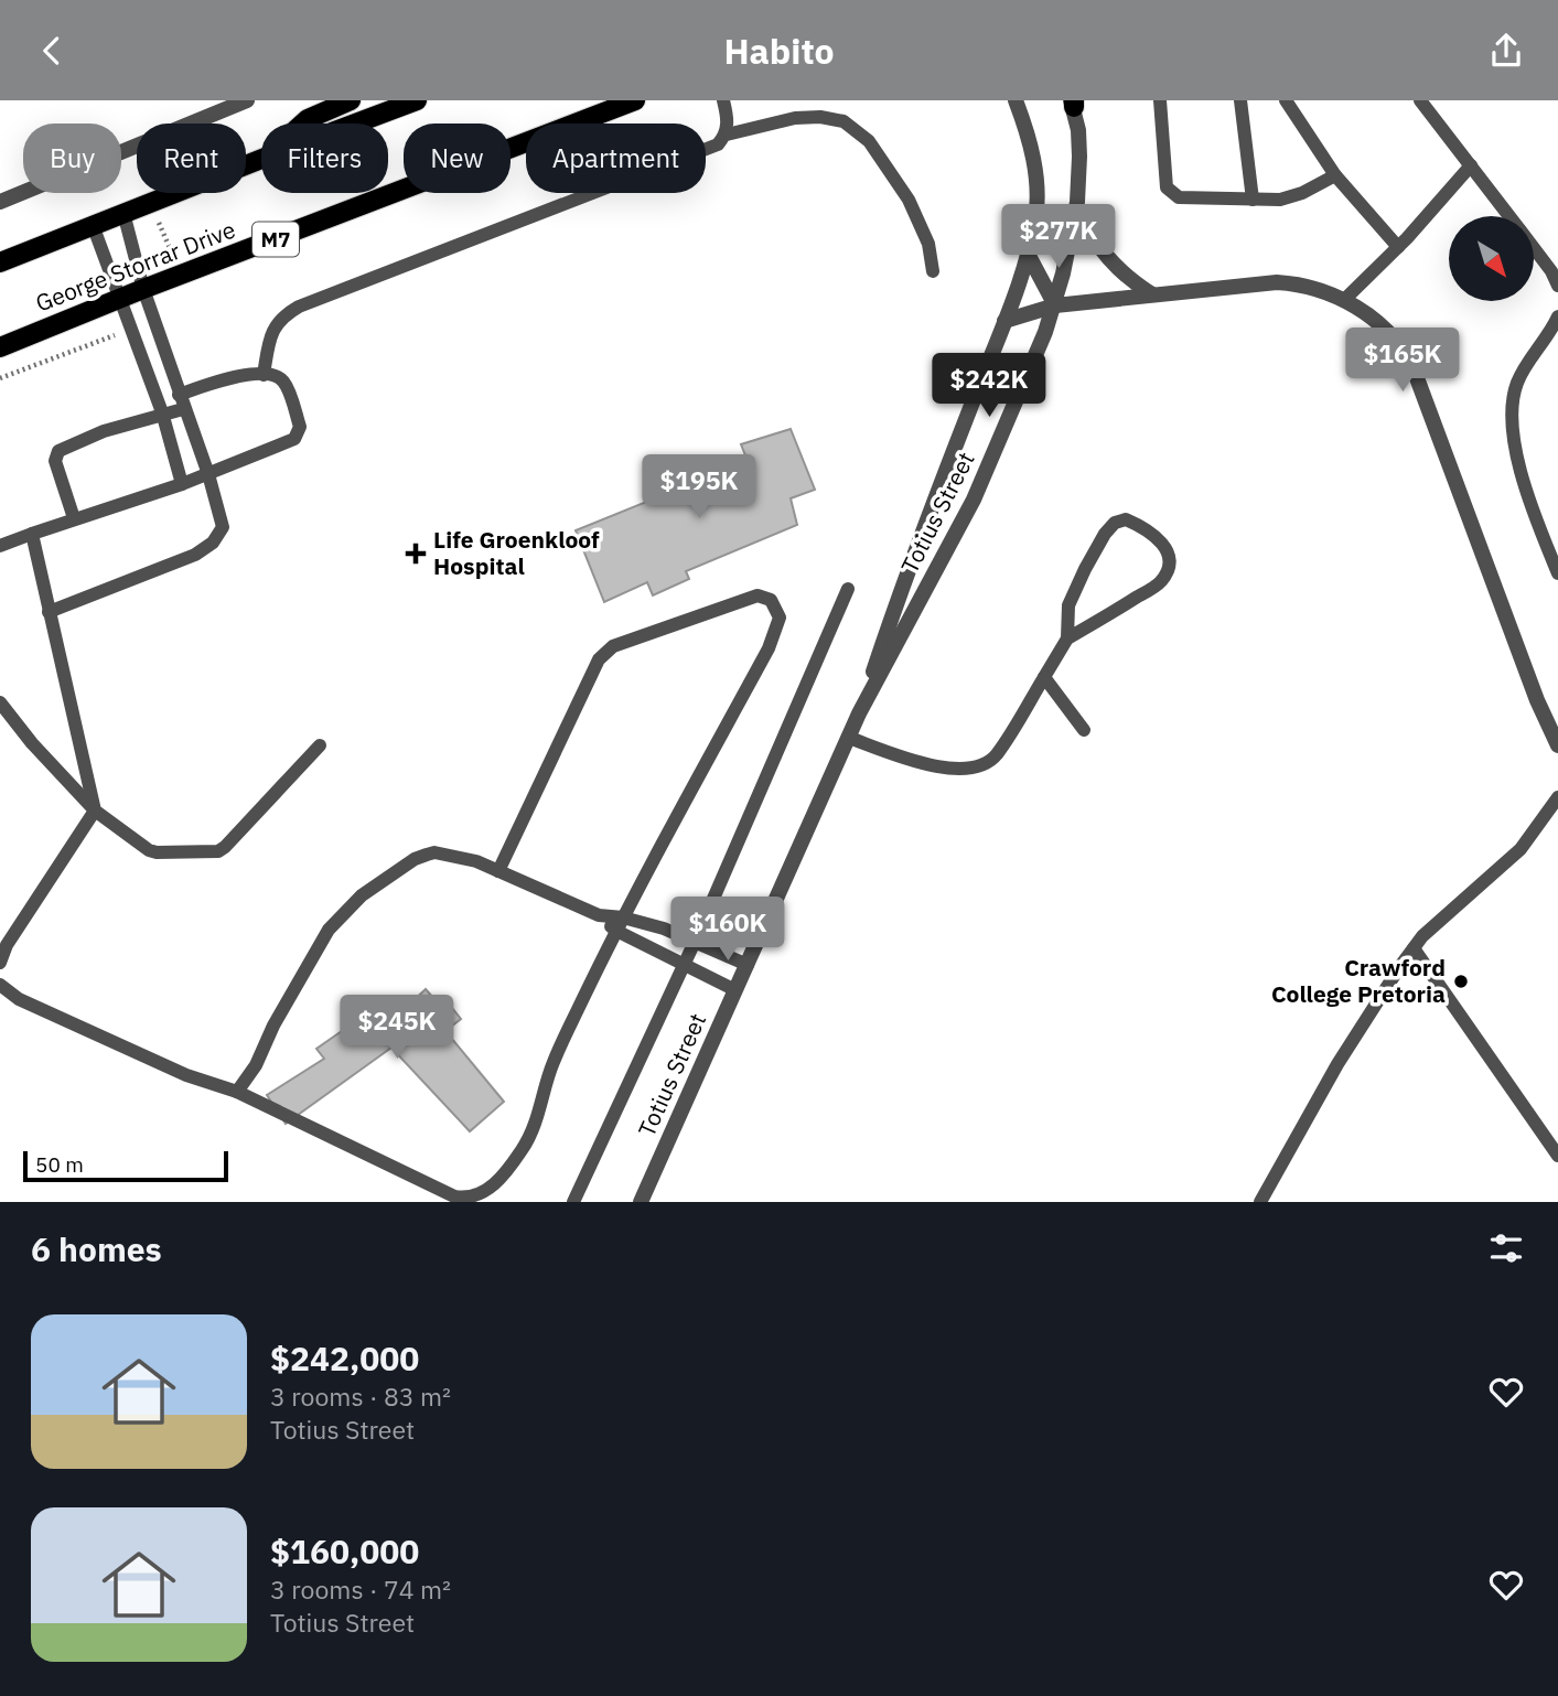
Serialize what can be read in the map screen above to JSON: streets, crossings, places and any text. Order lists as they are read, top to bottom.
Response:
{
  "streets": {
    "main road": ["M7", "George Storrar Drive"],
    "street": ["Totius Street"]
  },
  "places": {
    "health": ["Life Groenkloof Hospital"],
    "other": ["Crawford College Pretoria"]
  },
  "scale_bar": "50 m",
  "north": "bottom right",
  "page": {
    "header": "Habito",
    "chip": [
      "Buy",
      "Rent",
      "Filters",
      "New",
      "Apartment"
    ],
    "price": [
      "$277K",
      "$165K",
      "$242K",
      "$195K",
      "$160K",
      "$245K"
    ],
    "scale": "50 m",
    "heading": "6 homes",
    "list": [
      {
        "name": "$242,000",
        "note": "3 rooms · 83 m² · Totius Street"
      },
      {
        "name": "$160,000",
        "note": "3 rooms · 74 m² · Totius Street"
      }
    ]
  }
}
